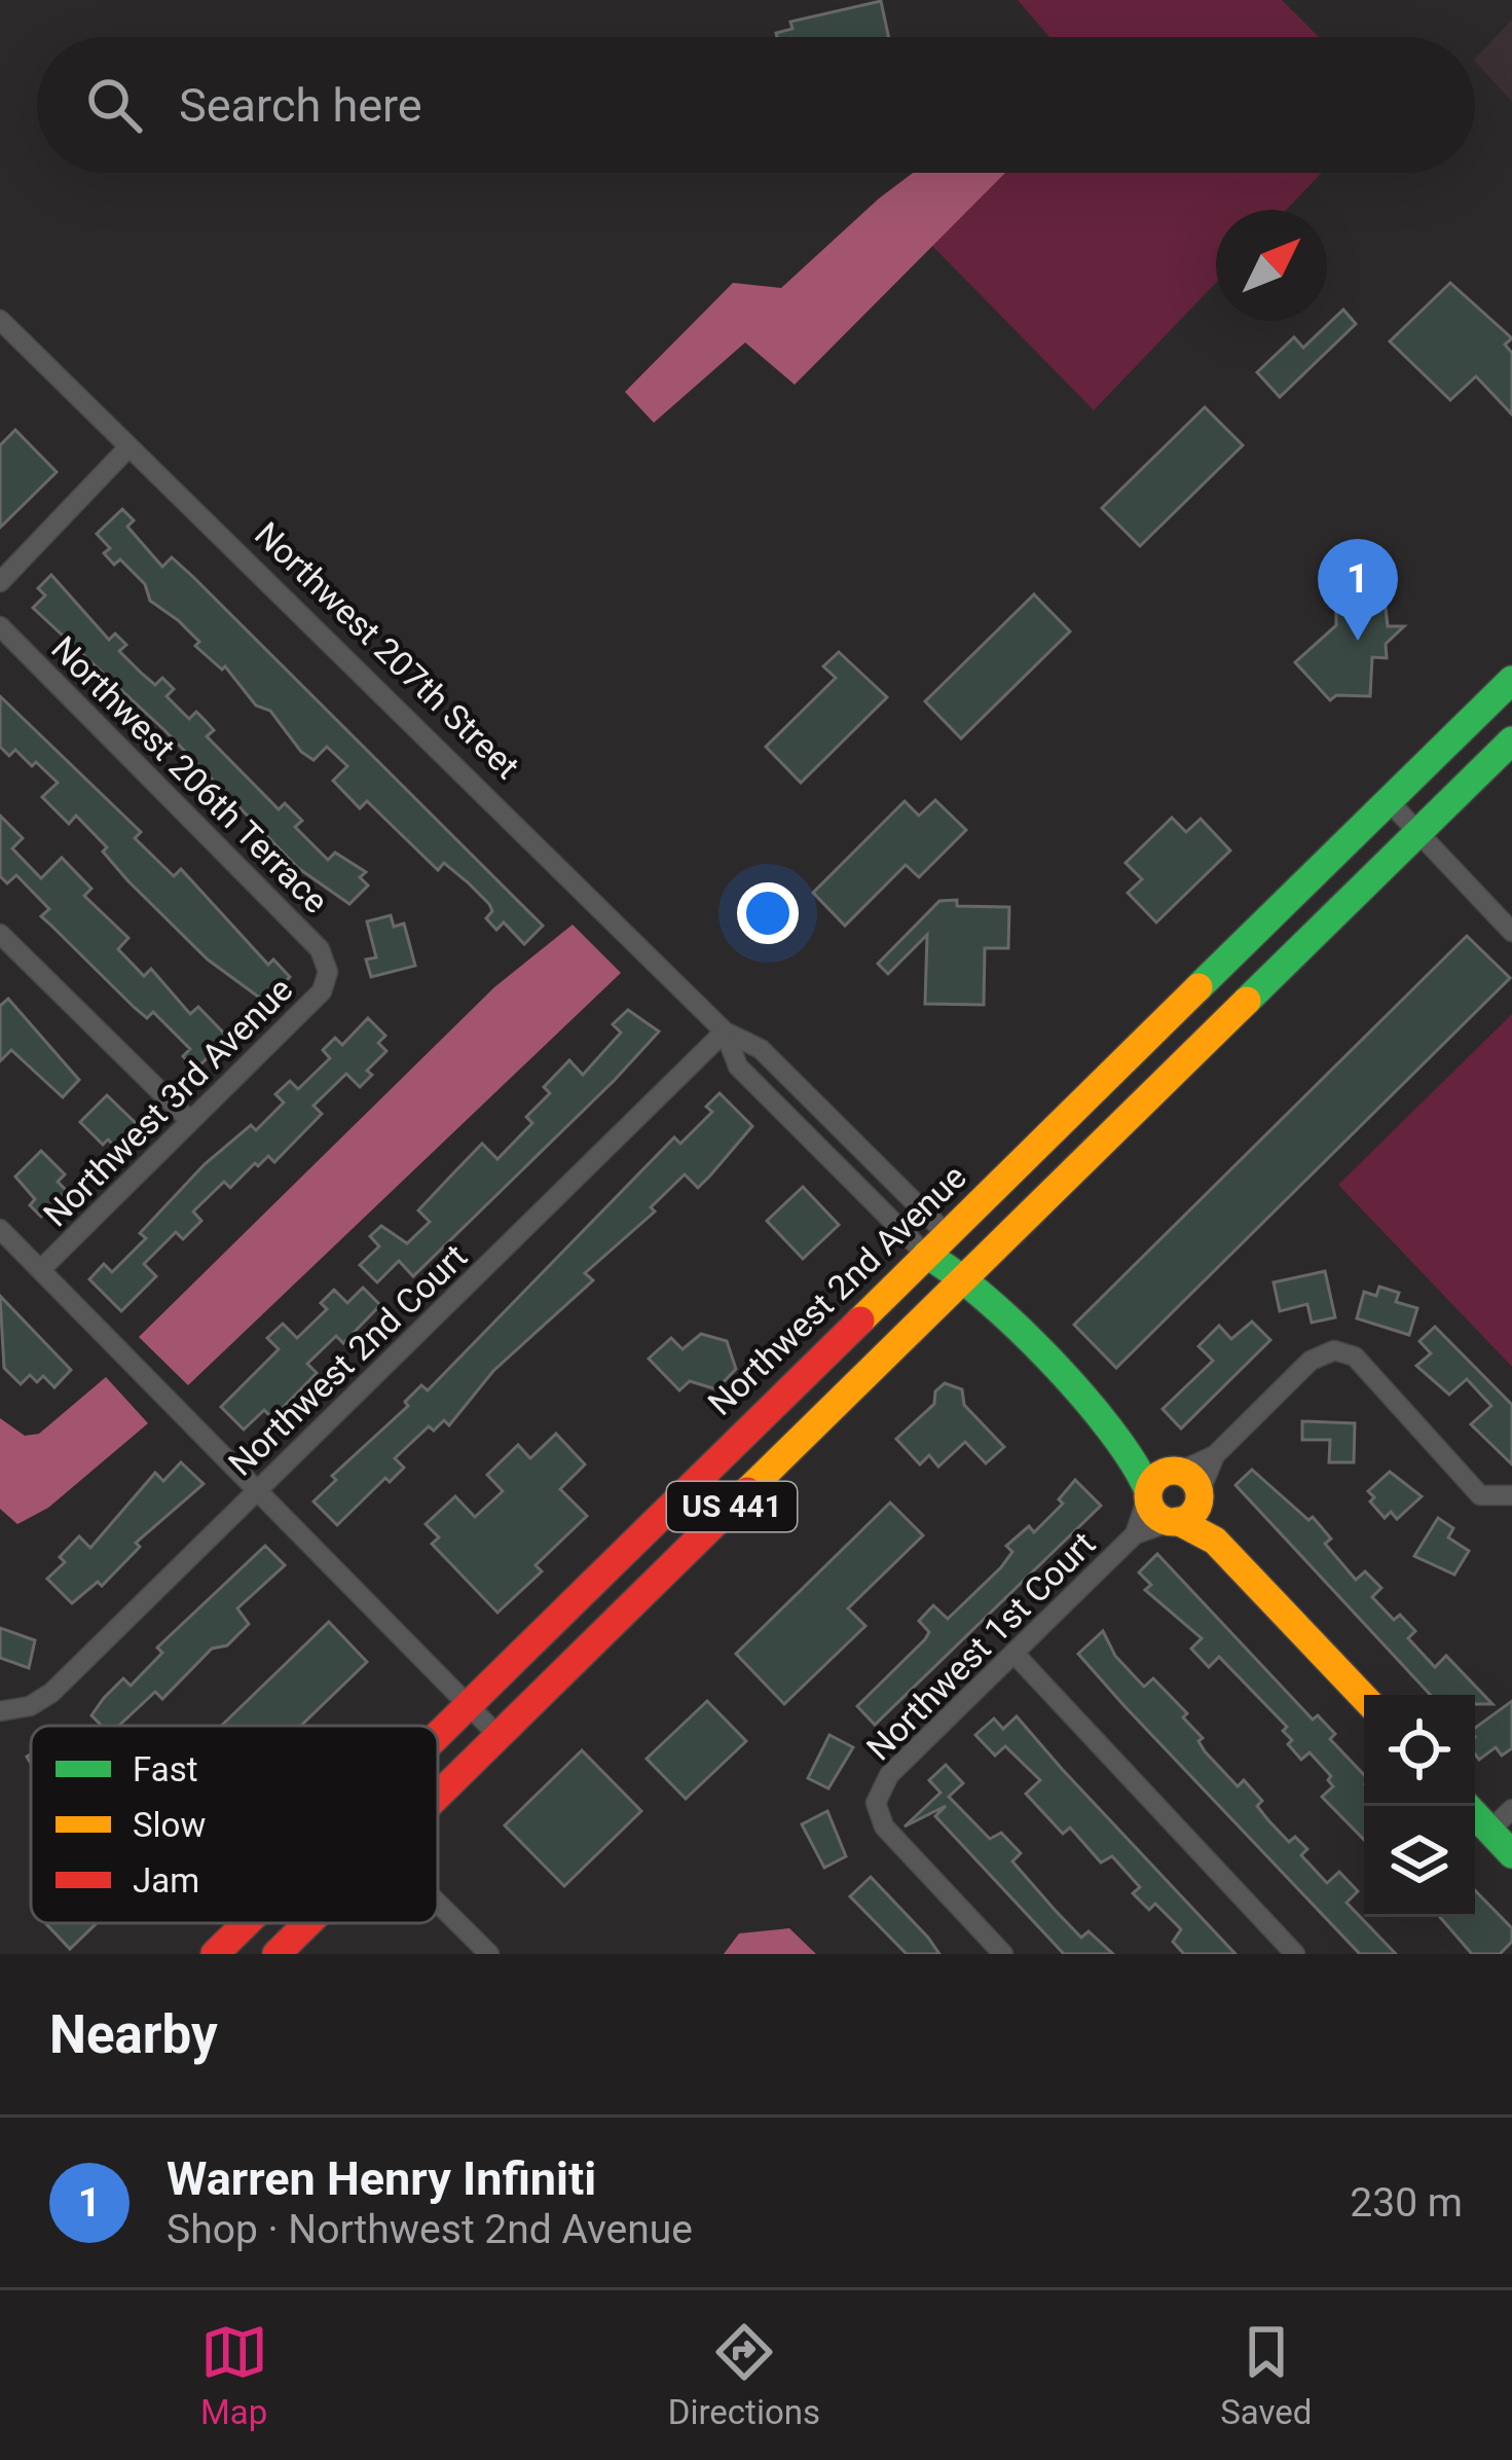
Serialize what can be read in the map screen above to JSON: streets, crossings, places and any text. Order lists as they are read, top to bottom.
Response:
{
  "streets": {
    "main road": ["Northwest 207th Street", "Northwest 2nd Avenue", "US 441"],
    "street": [
      "Northwest 206th Terrace",
      "Northwest 3rd Avenue",
      "Northwest 2nd Court",
      "Northwest 1st Court"
    ]
  },
  "crossings": [
    ["Northwest 207th Street", "Northwest 2nd Avenue"],
    ["Northwest 207th Street", "Northwest 2nd Court"],
    ["Northwest 207th Street", "US 441"],
    ["Northwest 207th Street", "Northwest 1st Court"],
    ["Northwest 206th Terrace", "Northwest 3rd Avenue"]
  ],
  "legend": ["Fast", "Slow", "Jam"],
  "north": "top right",
  "page": {
    "search": "Search here",
    "pins": "1",
    "heading": "Nearby",
    "list": [
      {
        "mark": "1",
        "name": "Warren Henry Infiniti",
        "note": "Shop · Northwest 2nd Avenue",
        "value": "230 m"
      }
    ],
    "nav": ["Map", "Directions", "Saved"]
  }
}
